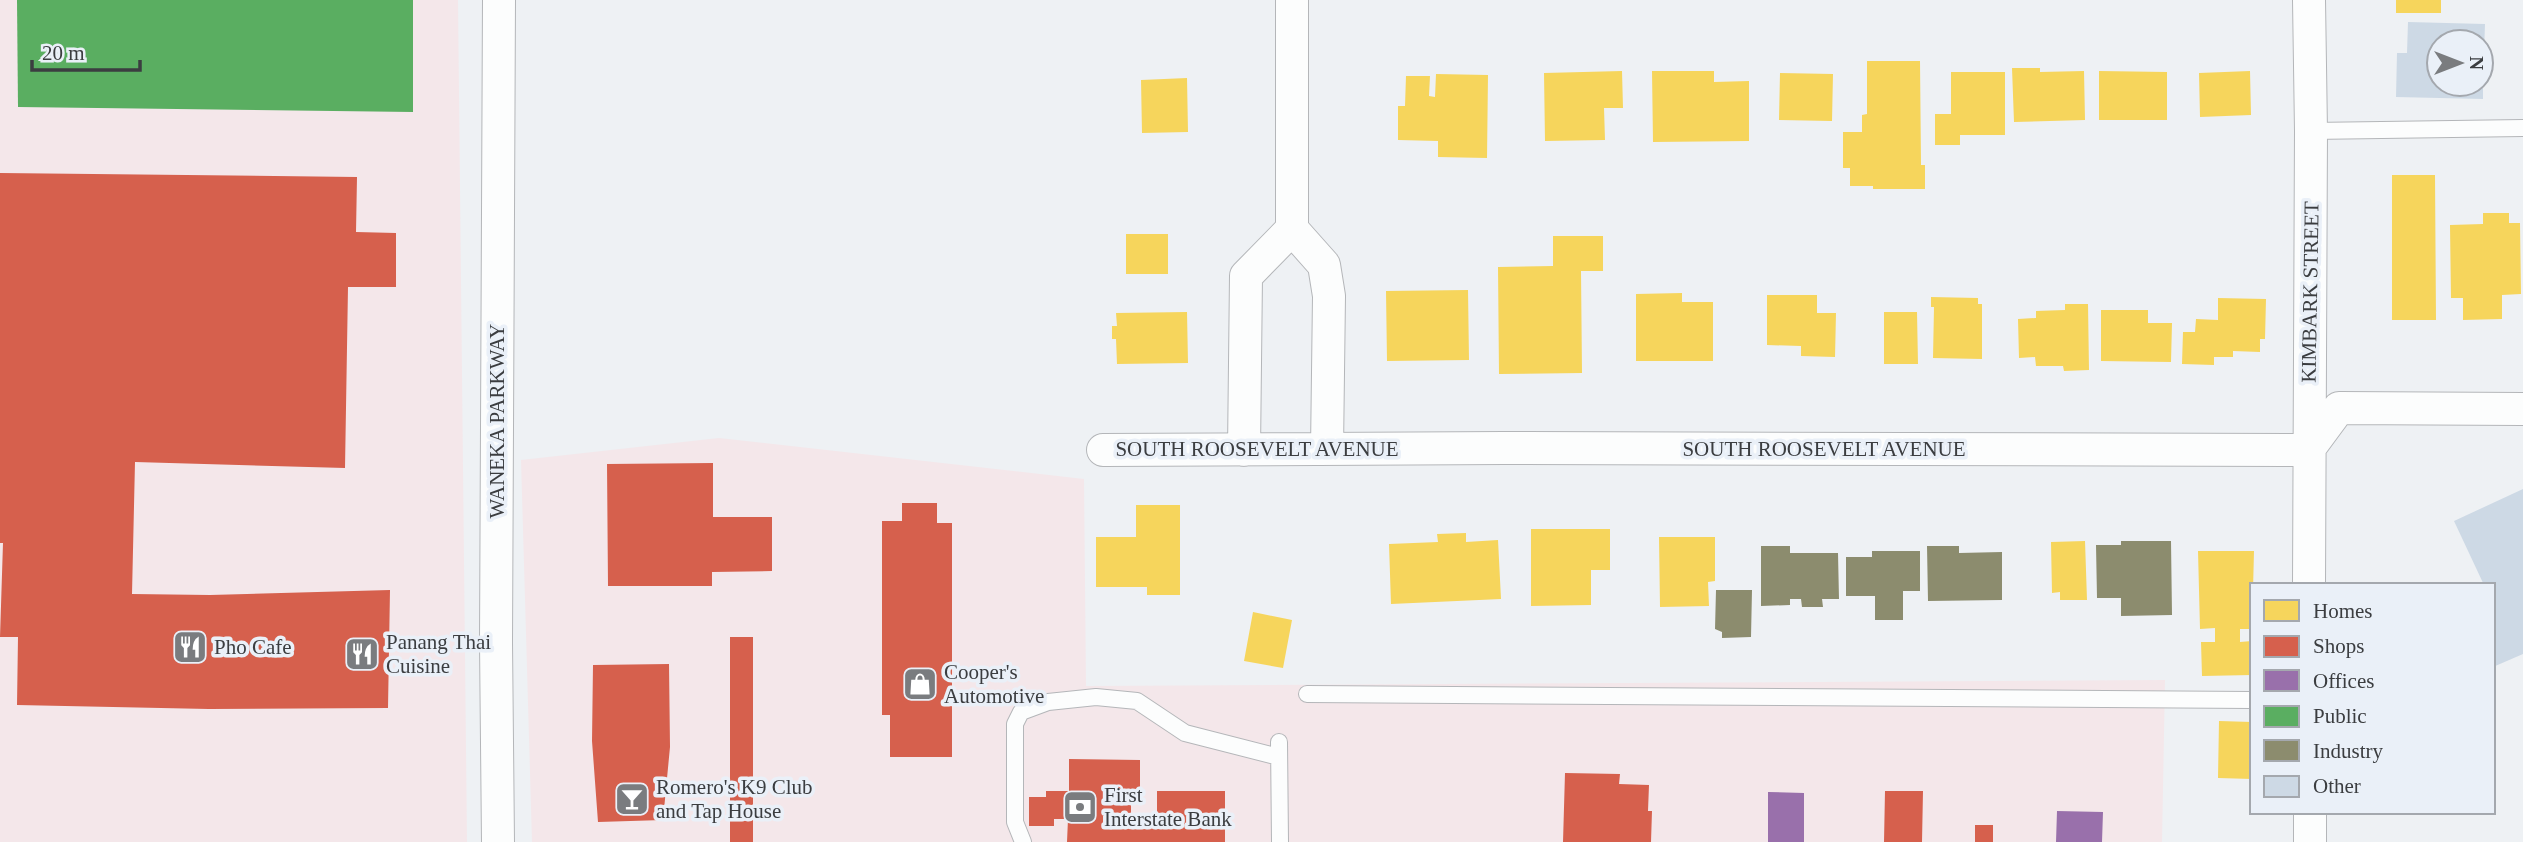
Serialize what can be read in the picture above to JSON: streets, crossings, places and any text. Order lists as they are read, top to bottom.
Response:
{
  "streets": {
    "street": ["KIMBARK STREET", "WANEKA PARKWAY", "SOUTH ROOSEVELT AVENUE"]
  },
  "crossings": [
    ["KIMBARK STREET", "SOUTH ROOSEVELT AVENUE"]
  ],
  "places": {
    "restaurant": ["Pho Cafe", "Panang Thai Cuisine"],
    "shop": ["Cooper's Automotive"],
    "bar": ["Romero's K9 Club and Tap House"],
    "bank": ["First Interstate Bank"]
  },
  "legend": [
    "Homes",
    "Shops",
    "Offices",
    "Public",
    "Industry",
    "Other"
  ],
  "scale_bar": "20 m",
  "north": "right"
}
